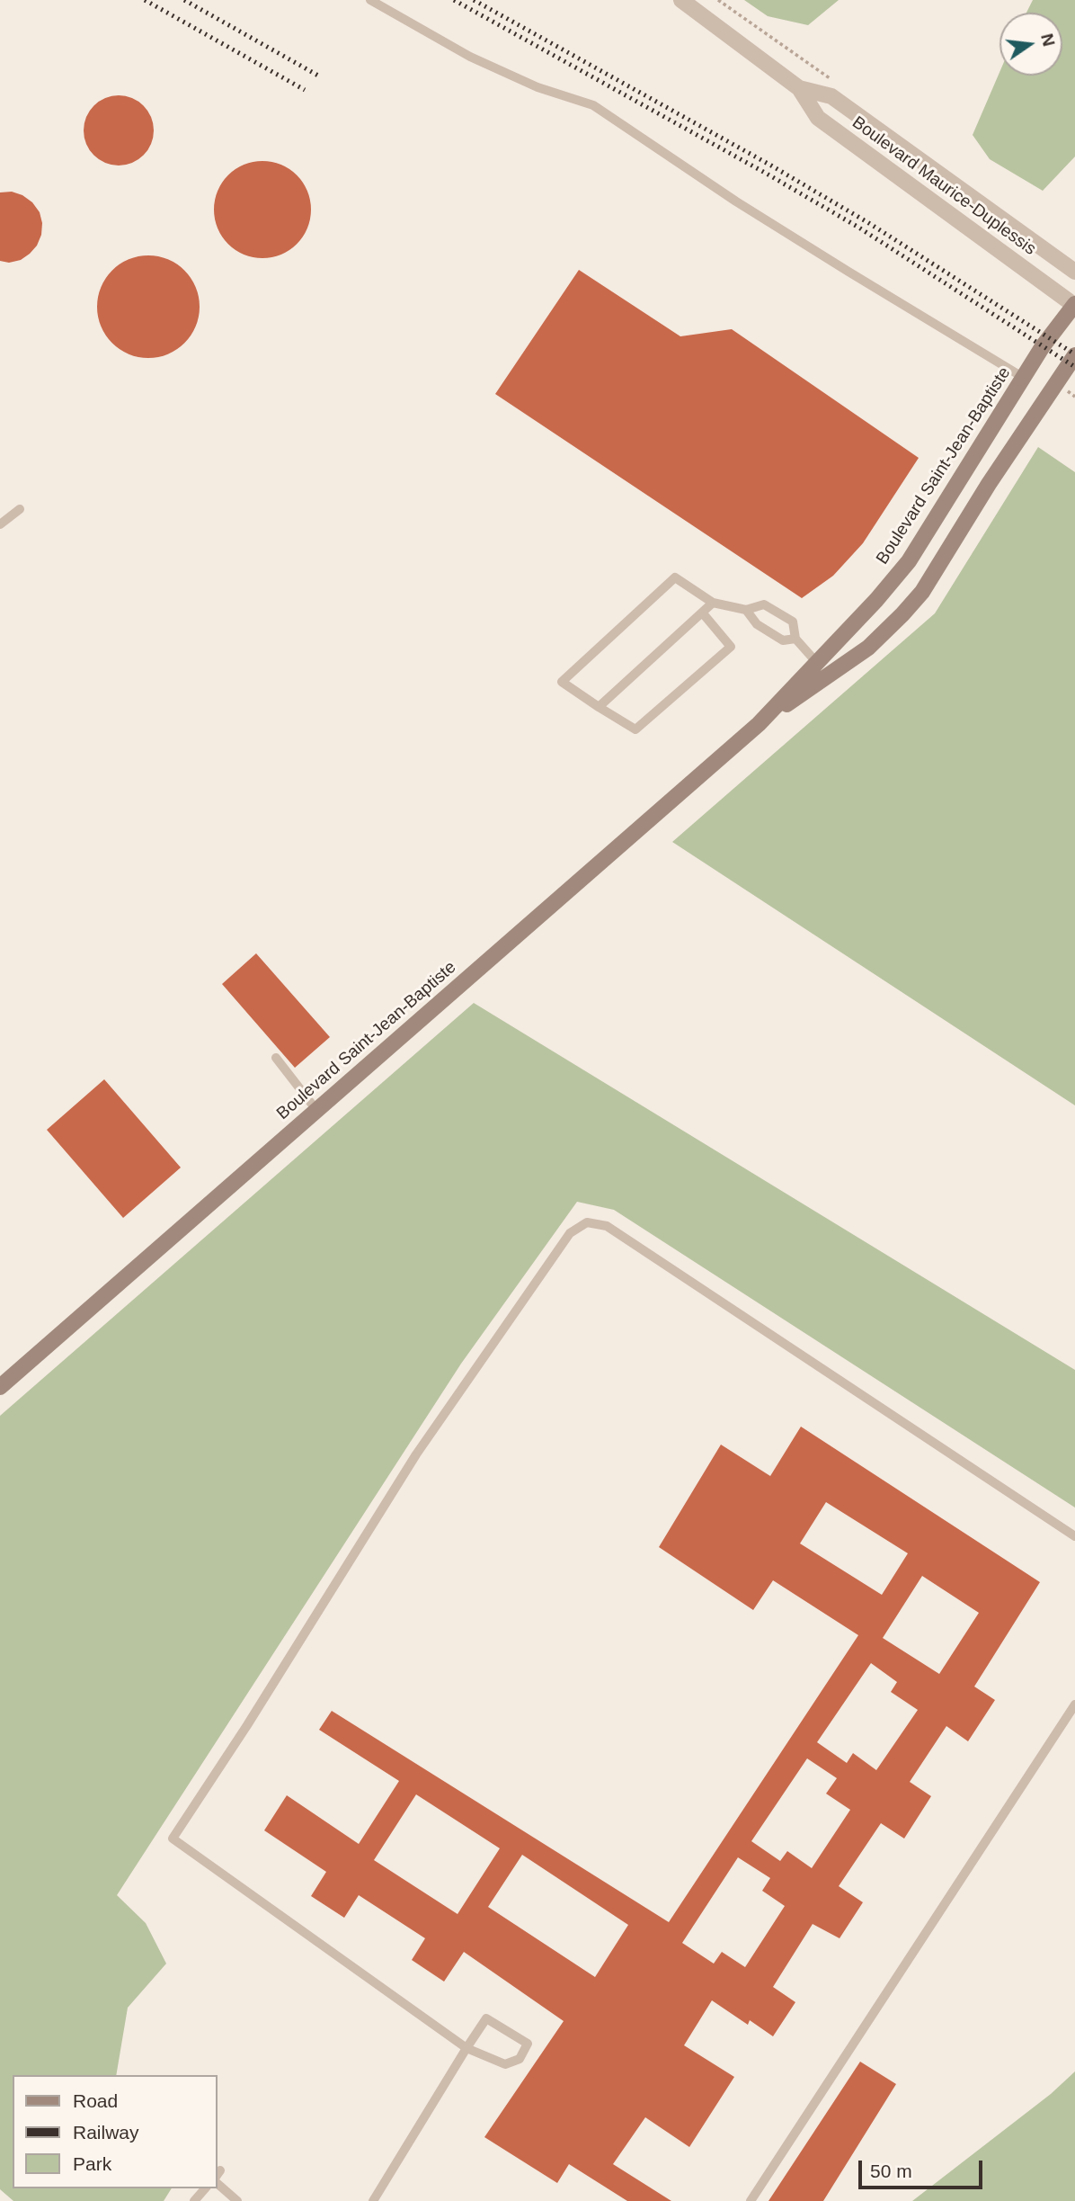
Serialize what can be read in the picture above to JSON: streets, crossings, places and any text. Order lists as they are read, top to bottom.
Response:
{
  "streets": {
    "main road": ["Boulevard Saint-Jean-Baptiste"],
    "street": ["Boulevard Maurice-Duplessis"]
  },
  "crossings": [
    ["Boulevard Maurice-Duplessis", "Boulevard Saint-Jean-Baptiste"]
  ],
  "legend": ["Road", "Railway", "Park"],
  "scale_bar": "50 m",
  "north": "right"
}
